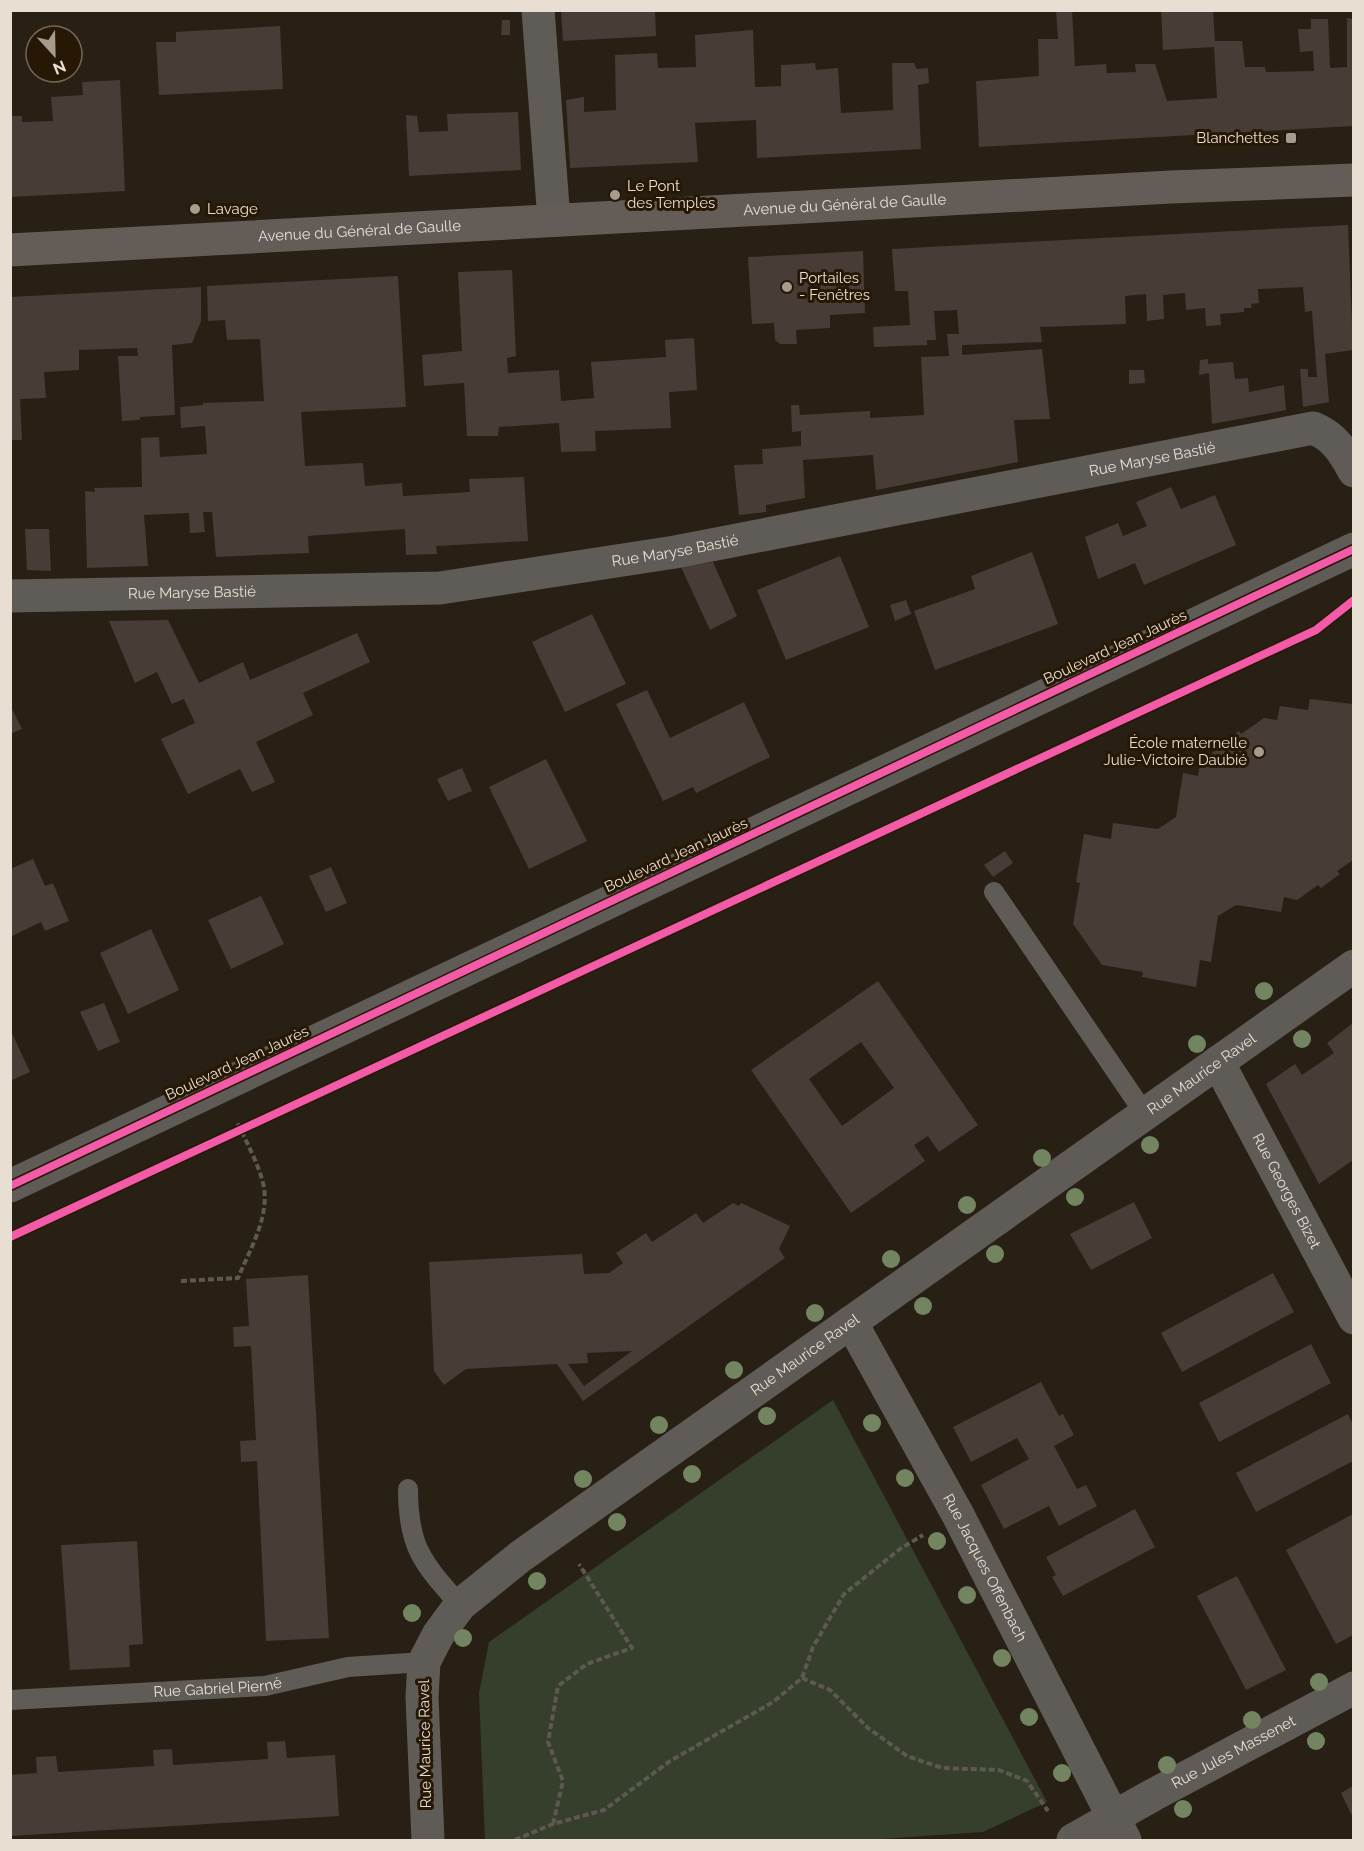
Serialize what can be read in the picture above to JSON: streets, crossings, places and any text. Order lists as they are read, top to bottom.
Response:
{
  "streets": {
    "main road": ["Avenue du Général de Gaulle"],
    "street": [
      "Rue Maryse Bastié",
      "Boulevard Jean Jaurès",
      "Rue Maurice Ravel",
      "Rue Georges Bizet",
      "Rue Jacques Offenbach",
      "Rue Jules Massenet"
    ],
    "lane": ["Rue Gabriel Pierné"]
  },
  "crossings": [
    ["Rue Maurice Ravel", "Rue Georges Bizet"],
    ["Rue Maurice Ravel", "Rue Jacques Offenbach"],
    ["Rue Maurice Ravel", "Rue Gabriel Pierné"],
    ["Rue Jacques Offenbach", "Rue Jules Massenet"]
  ],
  "places": {
    "transit": ["Blanchettes"],
    "other": [
      "Le Pont des Temples",
      "Lavage",
      "Portailes - Fenêtres",
      "École maternelle Julie-Victoire Daubié"
    ]
  },
  "north": "bottom"
}
